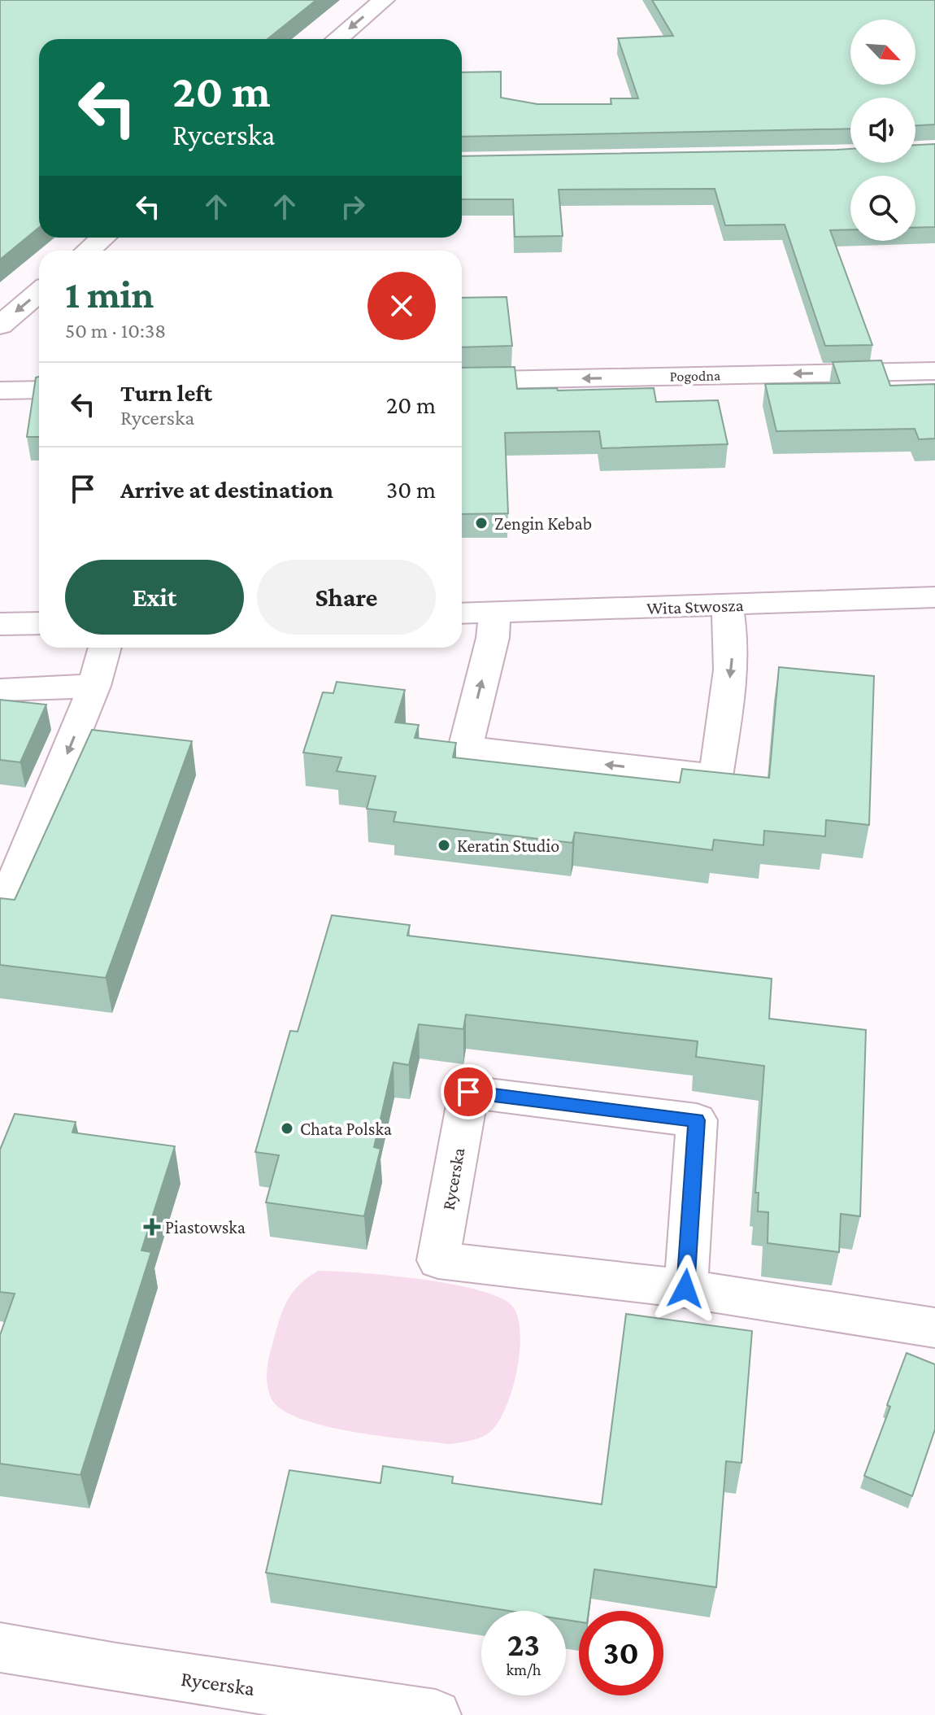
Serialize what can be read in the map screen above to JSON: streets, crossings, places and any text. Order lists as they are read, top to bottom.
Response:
{
  "streets": {
    "street": ["Pogodna", "Wita Stwosza", "Rycerska"]
  },
  "one_way": ["Pogodna"],
  "places": {
    "other": ["Zengin Kebab", "Keratin Studio", "Chata Polska"],
    "health": ["Piastowska"]
  },
  "north": "bottom right",
  "page": {
    "turn": ["20 m", "Rycerska"],
    "heading": ["1 min", "50 m · 10:38"],
    "list": [
      {
        "name": "Turn left",
        "note": "Rycerska",
        "value": "20 m"
      },
      {
        "name": "Arrive at destination",
        "value": "30 m"
      }
    ],
    "buttons": ["Exit", "Share"],
    "speed": "23 km/h",
    "limit": "30"
  }
}
